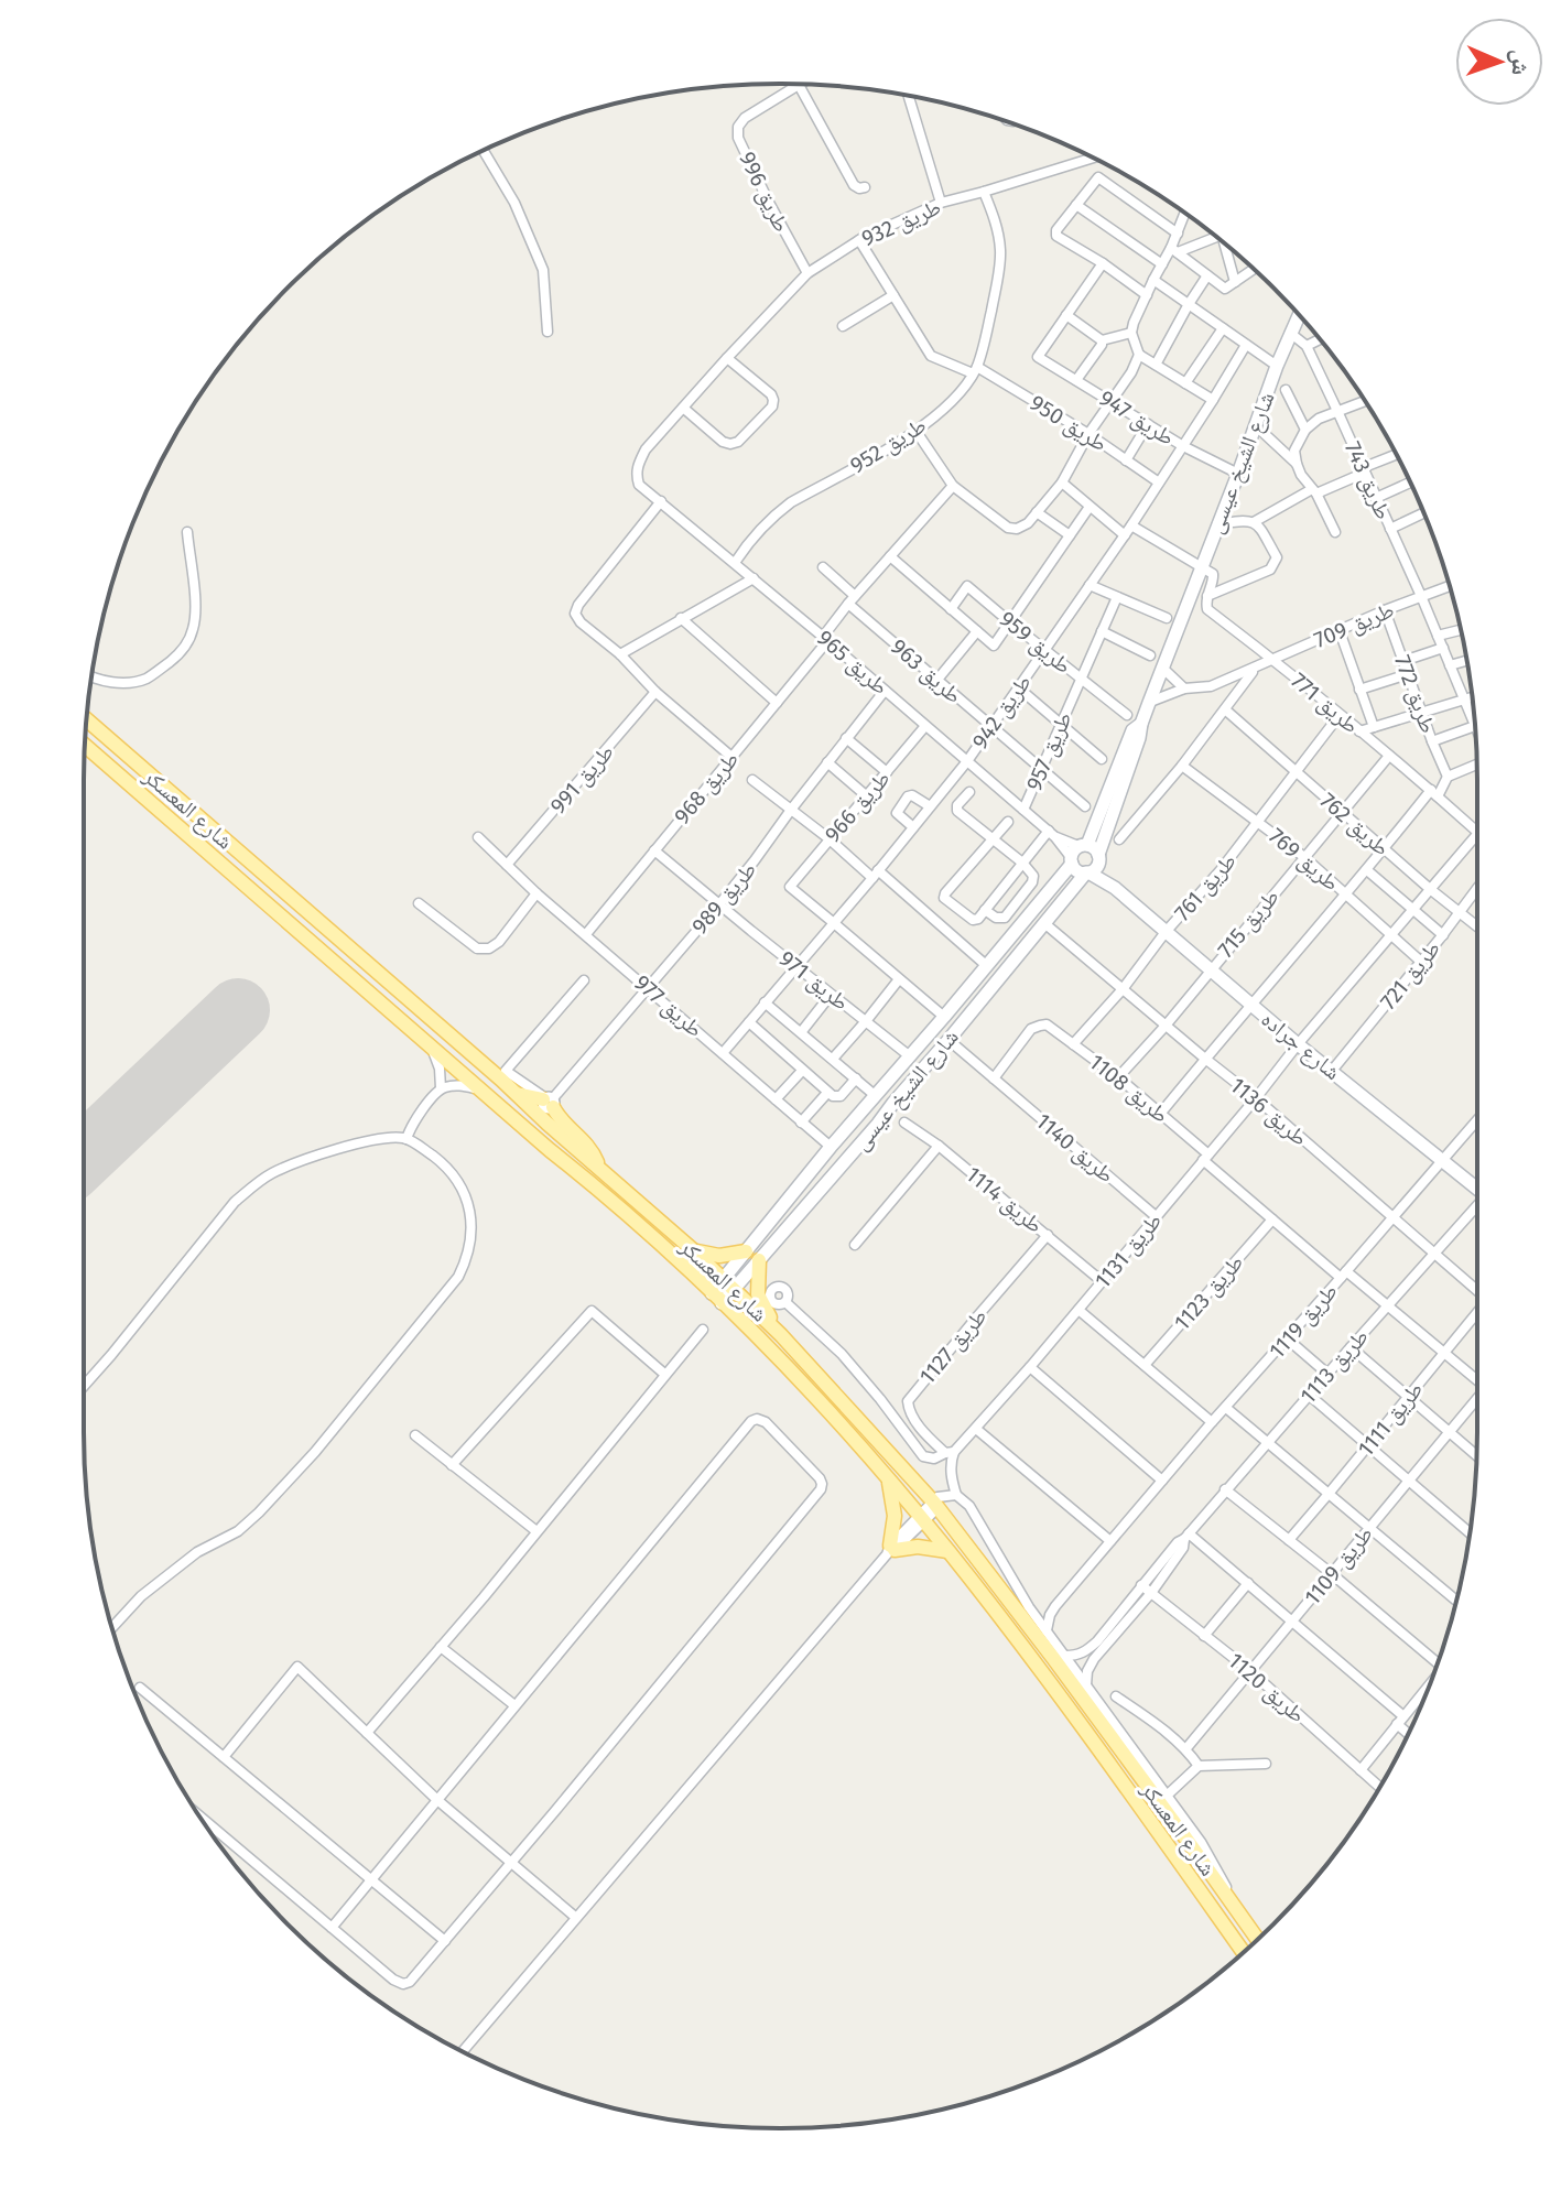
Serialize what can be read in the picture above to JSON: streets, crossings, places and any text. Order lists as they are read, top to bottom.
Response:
{
  "streets": {
    "main road": ["شارع المعسكر"],
    "street": [
      "طريق 996",
      "طريق 932",
      "طريق 947",
      "طريق 950",
      "طريق 952",
      "شارع الشيخ عيسى",
      "طريق 743",
      "طريق 709",
      "طريق 959",
      "طريق 965",
      "طريق 963",
      "طريق 772",
      "طريق 771",
      "طريق 942",
      "طريق 957",
      "طريق 991",
      "طريق 968",
      "طريق 966",
      "طريق 762",
      "طريق 769",
      "طريق 761",
      "طريق 989",
      "طريق 715",
      "طريق 721",
      "طريق 971",
      "طريق 977",
      "شارع جراده",
      "طريق 1108",
      "طريق 1136",
      "طريق 1140",
      "طريق 1114",
      "طريق 1131",
      "طريق 1123",
      "طريق 1119",
      "طريق 1127",
      "طريق 1113",
      "طريق 1111",
      "طريق 1109",
      "طريق 1120"
    ]
  },
  "crossings": [
    ["طريق 996", "طريق 932"],
    ["طريق 932", "طريق 950"],
    ["طريق 932", "طريق 952"],
    ["طريق 932", "طريق 965"],
    ["طريق 947", "شارع الشيخ عيسى"],
    ["طريق 947", "طريق 942"],
    ["طريق 950", "طريق 952"],
    ["طريق 950", "طريق 942"],
    ["طريق 952", "طريق 965"],
    ["شارع الشيخ عيسى", "طريق 743"],
    ["شارع الشيخ عيسى", "طريق 709"],
    ["شارع الشيخ عيسى", "طريق 965"],
    ["شارع الشيخ عيسى", "شارع المعسكر"],
    ["شارع الشيخ عيسى", "طريق 971"],
    ["شارع الشيخ عيسى", "طريق 977"],
    ["شارع الشيخ عيسى", "شارع جراده"],
    ["شارع الشيخ عيسى", "طريق 1136"],
    ["شارع الشيخ عيسى", "طريق 1140"],
    ["طريق 743", "طريق 709"],
    ["طريق 709", "طريق 772"],
    ["طريق 709", "طريق 771"],
    ["طريق 709", "طريق 762"],
    ["طريق 709", "طريق 769"],
    ["طريق 959", "طريق 942"],
    ["طريق 959", "طريق 957"],
    ["طريق 965", "طريق 942"],
    ["طريق 965", "طريق 957"],
    ["طريق 965", "طريق 968"],
    ["طريق 965", "طريق 966"],
    ["طريق 965", "طريق 989"],
    ["طريق 963", "طريق 942"],
    ["طريق 963", "طريق 957"],
    ["طريق 963", "طريق 968"],
    ["طريق 771", "طريق 761"],
    ["طريق 771", "طريق 715"],
    ["طريق 942", "طريق 966"],
    ["طريق 942", "طريق 971"],
    ["طريق 942", "طريق 977"],
    ["طريق 991", "طريق 977"],
    ["طريق 968", "طريق 971"],
    ["طريق 968", "طريق 977"],
    ["طريق 762", "طريق 761"],
    ["طريق 762", "طريق 715"],
    ["طريق 762", "طريق 721"],
    ["طريق 762", "طريق 1131"],
    ["طريق 769", "طريق 761"],
    ["طريق 769", "طريق 715"],
    ["طريق 769", "طريق 721"],
    ["طريق 769", "طريق 1131"],
    ["طريق 761", "شارع جراده"],
    ["طريق 761", "طريق 1108"],
    ["طريق 761", "طريق 1136"],
    ["طريق 989", "طريق 971"],
    ["طريق 989", "طريق 977"],
    ["طريق 715", "شارع جراده"],
    ["طريق 715", "طريق 1108"],
    ["طريق 715", "طريق 1136"],
    ["طريق 721", "شارع جراده"],
    ["شارع جراده", "طريق 1131"],
    ["شارع جراده", "طريق 1119"],
    ["طريق 1108", "طريق 1140"],
    ["طريق 1108", "طريق 1131"],
    ["طريق 1136", "طريق 1131"],
    ["طريق 1136", "طريق 1119"],
    ["طريق 1136", "طريق 1113"],
    ["طريق 1140", "طريق 1131"],
    ["طريق 1114", "طريق 1131"],
    ["طريق 1114", "طريق 1127"],
    ["طريق 1131", "طريق 1127"],
    ["طريق 1113", "طريق 1120"],
    ["طريق 1109", "طريق 1120"]
  ],
  "north": "right"
}
